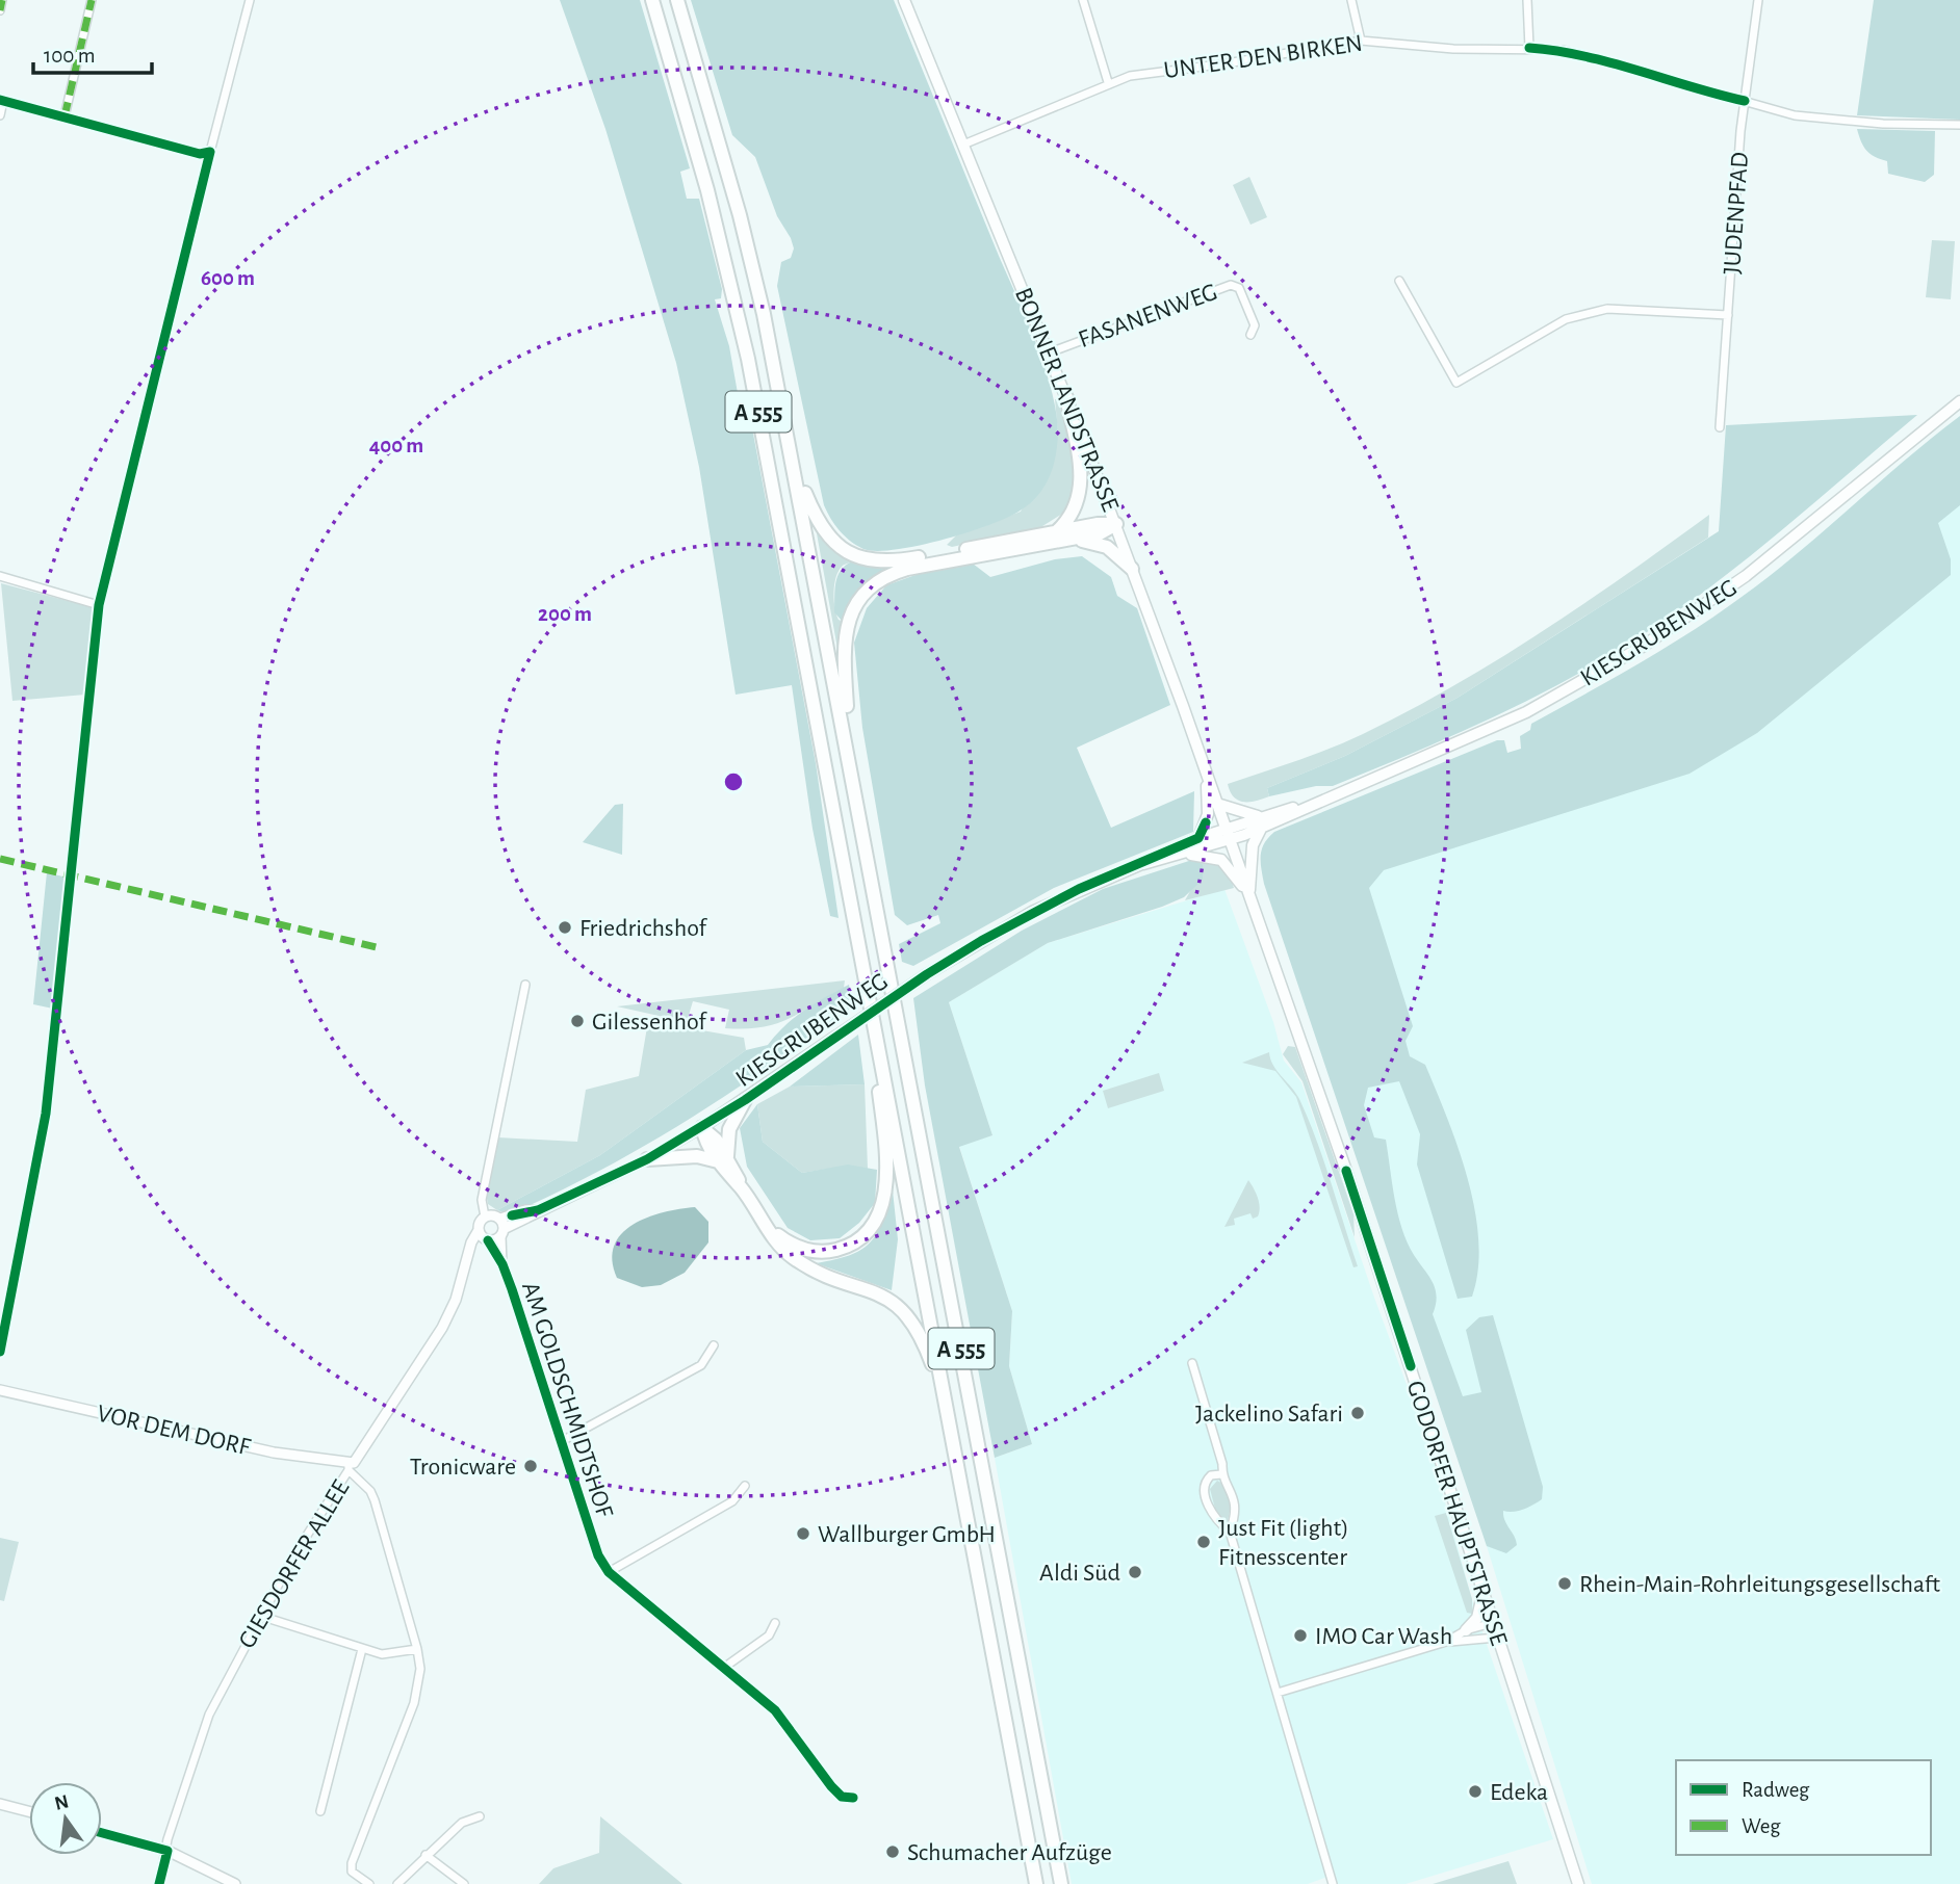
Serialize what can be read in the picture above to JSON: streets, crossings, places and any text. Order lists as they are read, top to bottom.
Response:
{
  "streets": {
    "highway": ["A 555"],
    "main road": ["BONNER LANDSTRASSE", "KIESGRUBENWEG", "GODORFER HAUPTSTRASSE"],
    "street": [
      "UNTER DEN BIRKEN",
      "JUDENPFAD",
      "FASANENWEG",
      "AM GOLDSCHMIDTSHOF",
      "VOR DEM DORF",
      "GIESDORFER ALLEE"
    ]
  },
  "crossings": [
    ["UNTER DEN BIRKEN", "JUDENPFAD"],
    ["UNTER DEN BIRKEN", "BONNER LANDSTRASSE"],
    ["FASANENWEG", "BONNER LANDSTRASSE"],
    ["BONNER LANDSTRASSE", "KIESGRUBENWEG"],
    ["BONNER LANDSTRASSE", "GODORFER HAUPTSTRASSE"],
    ["KIESGRUBENWEG", "AM GOLDSCHMIDTSHOF"],
    ["KIESGRUBENWEG", "GODORFER HAUPTSTRASSE"],
    ["VOR DEM DORF", "GIESDORFER ALLEE"]
  ],
  "places": [
    "Friedrichshof",
    "Gilessenhof",
    "Jackelino Safari",
    "Tronicware",
    "Wallburger GmbH",
    "Just Fit (light) Fitnesscenter",
    "Aldi Süd",
    "Rhein-Main-Rohrleitungsgesellschaft",
    "IMO Car Wash",
    "Edeka",
    "Schumacher Aufzüge"
  ],
  "legend": ["Radweg", "Weg"],
  "scale_bar": "100 m",
  "north": "top",
  "rings": ["600 m", "400 m", "200 m"]
}
